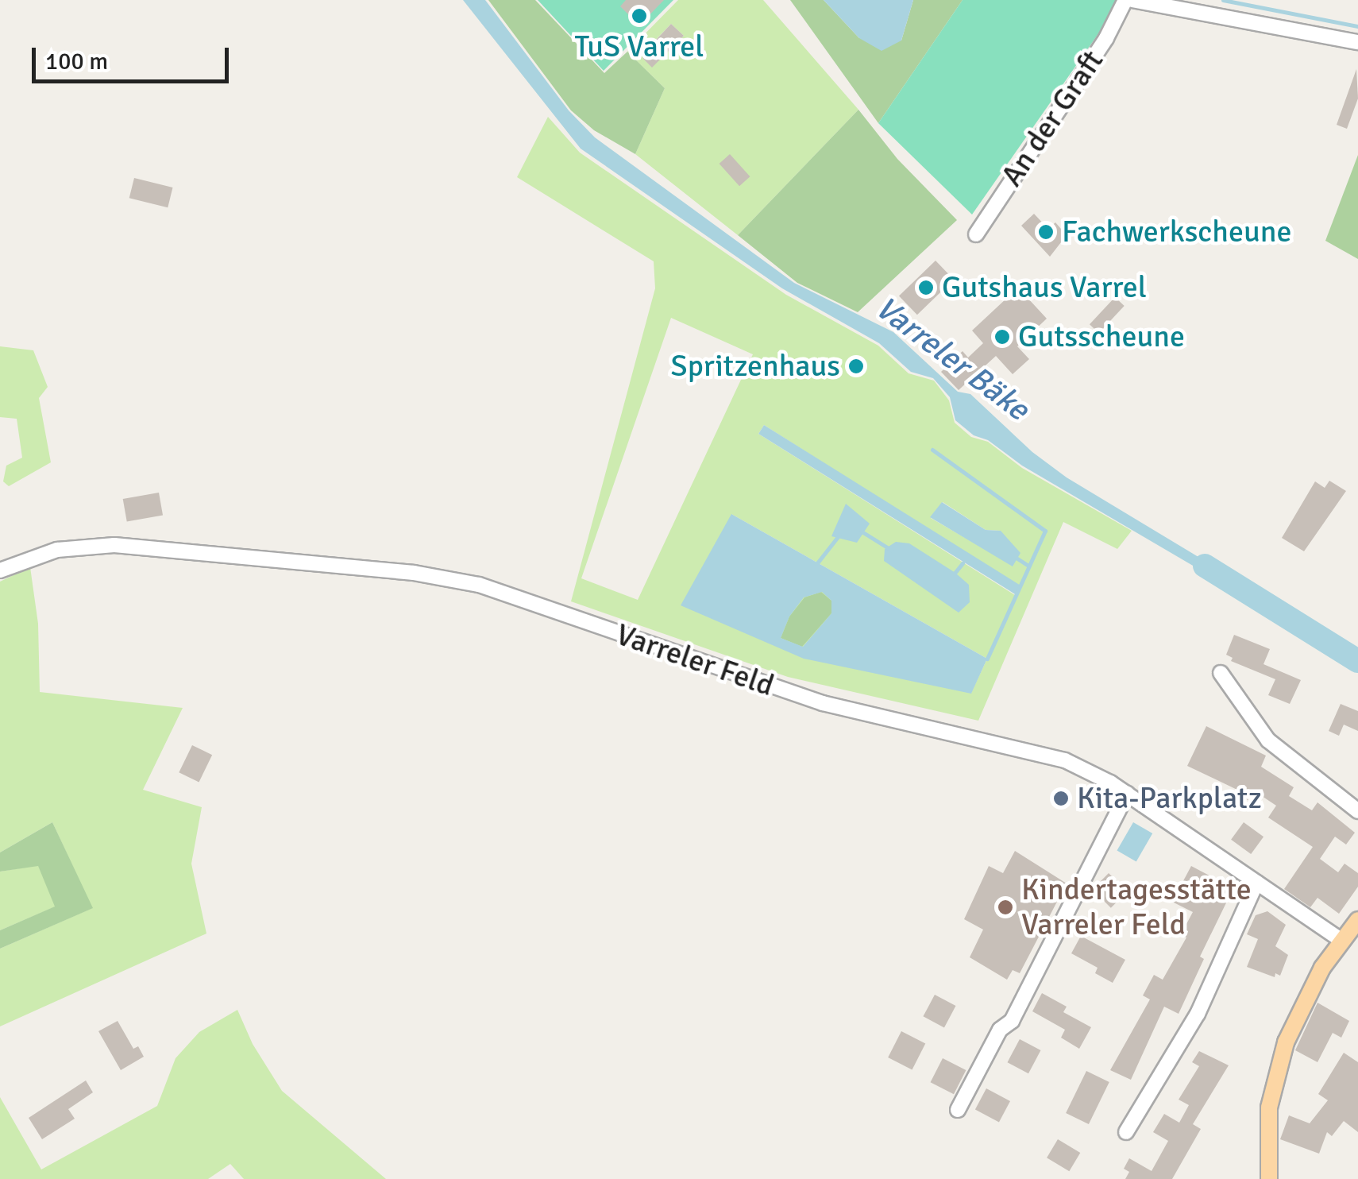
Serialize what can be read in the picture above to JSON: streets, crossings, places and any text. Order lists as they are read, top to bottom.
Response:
{
  "streets": {
    "street": ["An der Graft", "Varreler Feld"]
  },
  "water": ["Varreler Bäke"],
  "places": [
    "TuS Varrel",
    "Fachwerkscheune",
    "Gutshaus Varrel",
    "Gutsscheune",
    "Spritzenhaus",
    "Kita-Parkplatz",
    "Kindertagesstätte Varreler Feld"
  ],
  "scale_bar": "100 m"
}
